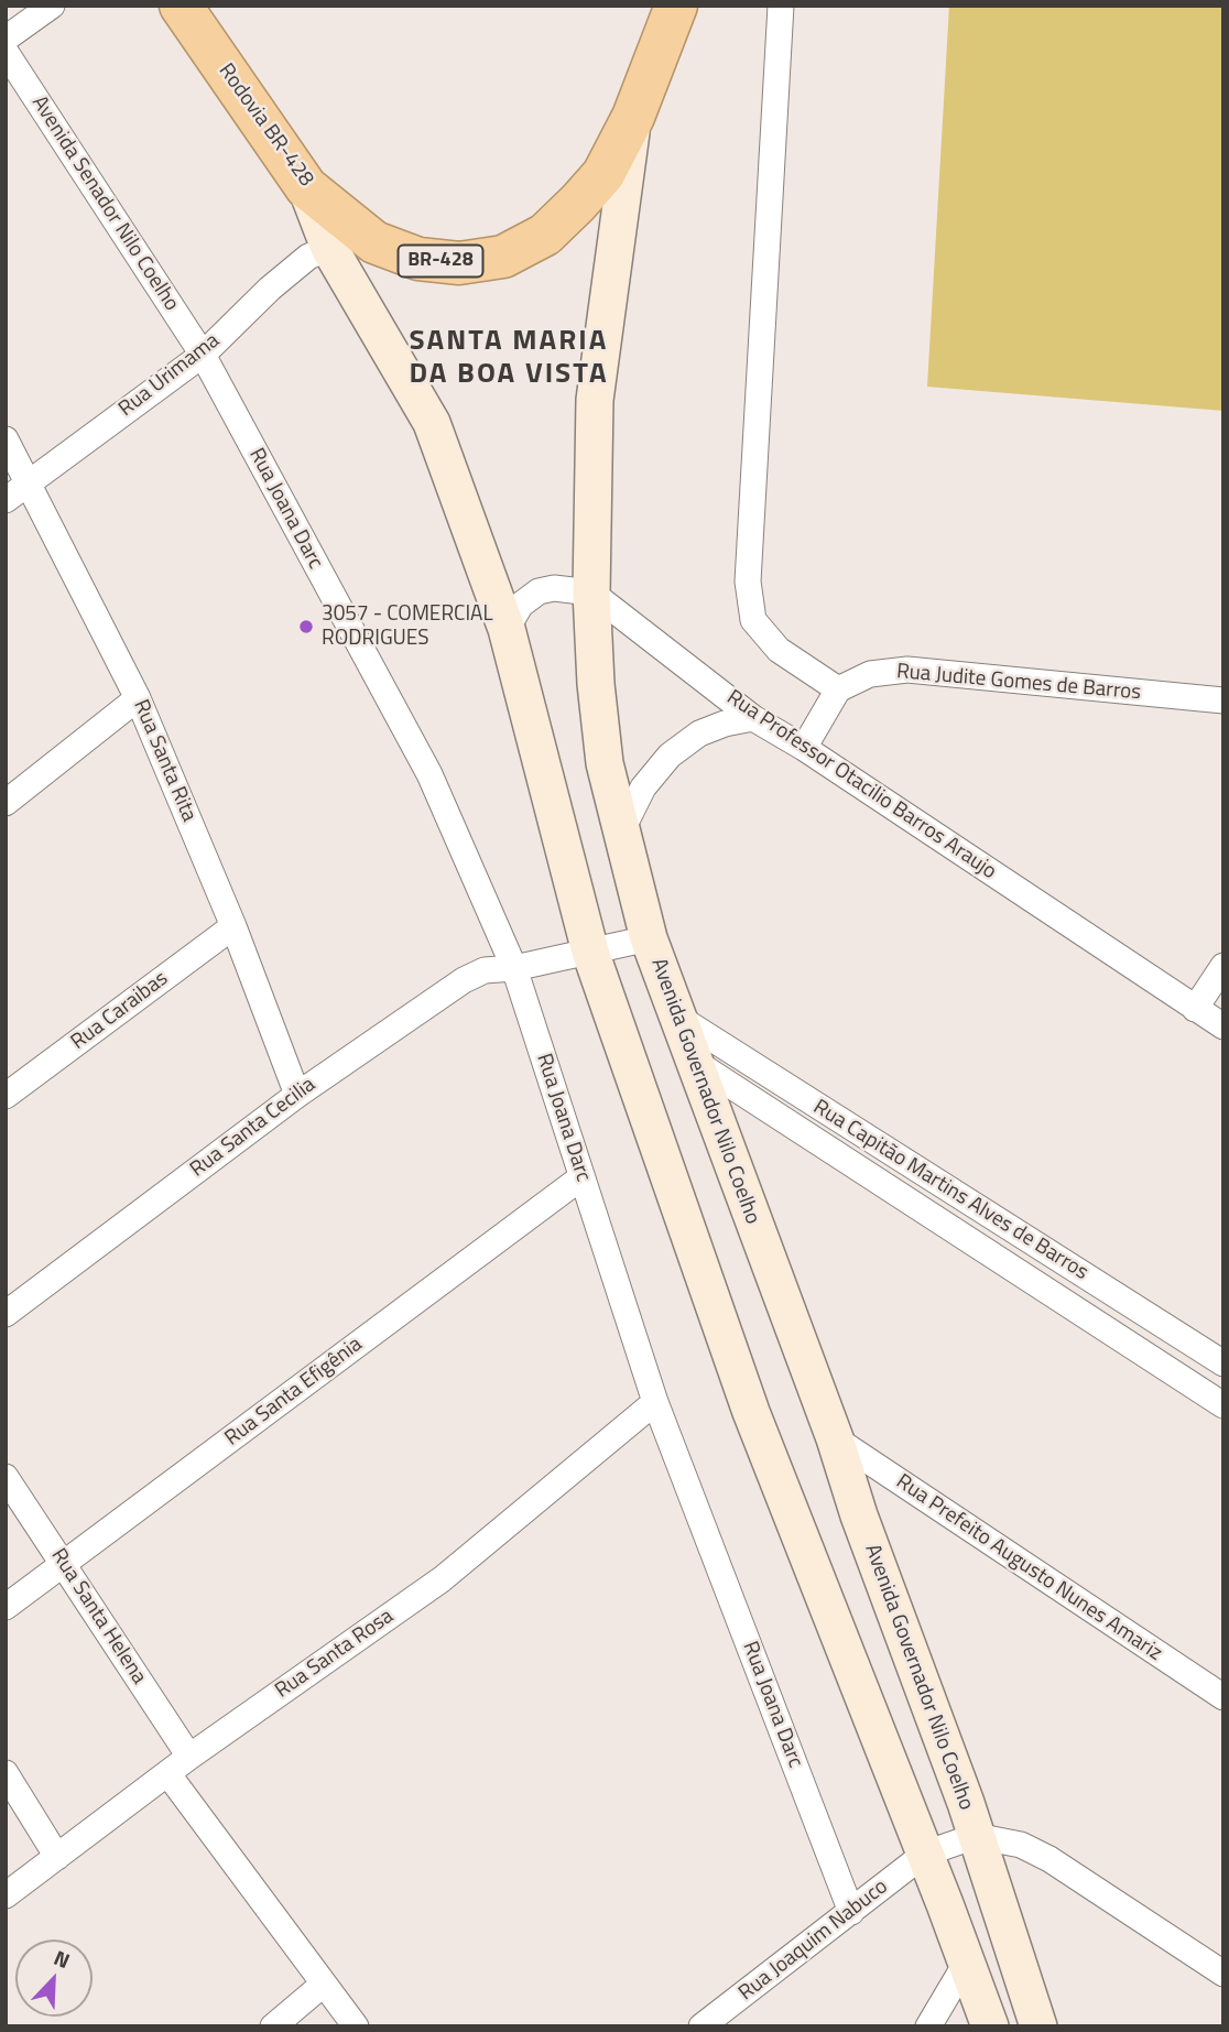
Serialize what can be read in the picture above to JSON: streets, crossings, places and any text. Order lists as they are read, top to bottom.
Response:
{
  "streets": {
    "highway": ["Rodovia BR-428", "BR-428"],
    "main road": ["Avenida Governador Nilo Coelho"],
    "street": [
      "Avenida Senador Nilo Coelho",
      "Rua Urimama",
      "Rua Joana Darc",
      "Rua Judite Gomes de Barros",
      "Rua Santa Rita",
      "Rua Professor Otacilio Barros Araujo",
      "Rua Caraibas",
      "Rua Santa Cecilia",
      "Rua Capitão Martins Alves de Barros",
      "Rua Santa Efigênia",
      "Rua Prefeito Augusto Nunes Amariz",
      "Rua Santa Helena",
      "Rua Santa Rosa",
      "Rua Joaquim Nabuco"
    ]
  },
  "crossings": [
    ["Rodovia BR-428", "Avenida Governador Nilo Coelho"],
    ["Avenida Senador Nilo Coelho", "Rua Urimama"],
    ["Avenida Senador Nilo Coelho", "Rua Joana Darc"],
    ["Rua Urimama", "Rua Joana Darc"],
    ["Rua Urimama", "Rua Santa Rita"],
    ["Rua Joana Darc", "Rua Santa Cecilia"],
    ["Rua Joana Darc", "Rua Santa Efigênia"],
    ["Rua Joana Darc", "Rua Santa Rosa"],
    ["Rua Joana Darc", "Rua Joaquim Nabuco"],
    ["Rua Santa Rita", "Rua Caraibas"],
    ["Rua Santa Rita", "Rua Santa Cecilia"],
    ["Rua Professor Otacilio Barros Araujo", "Avenida Governador Nilo Coelho"],
    ["Avenida Governador Nilo Coelho", "Rua Santa Cecilia"],
    ["Avenida Governador Nilo Coelho", "Rua Capitão Martins Alves de Barros"],
    ["Avenida Governador Nilo Coelho", "Rua Prefeito Augusto Nunes Amariz"],
    ["Avenida Governador Nilo Coelho", "Rua Joaquim Nabuco"],
    ["Rua Santa Efigênia", "Rua Santa Helena"],
    ["Rua Santa Helena", "Rua Santa Rosa"]
  ],
  "districts": ["SANTA MARIA DA BOA VISTA"],
  "places": ["3057 - COMERCIAL RODRIGUES"],
  "north": "top right"
}
